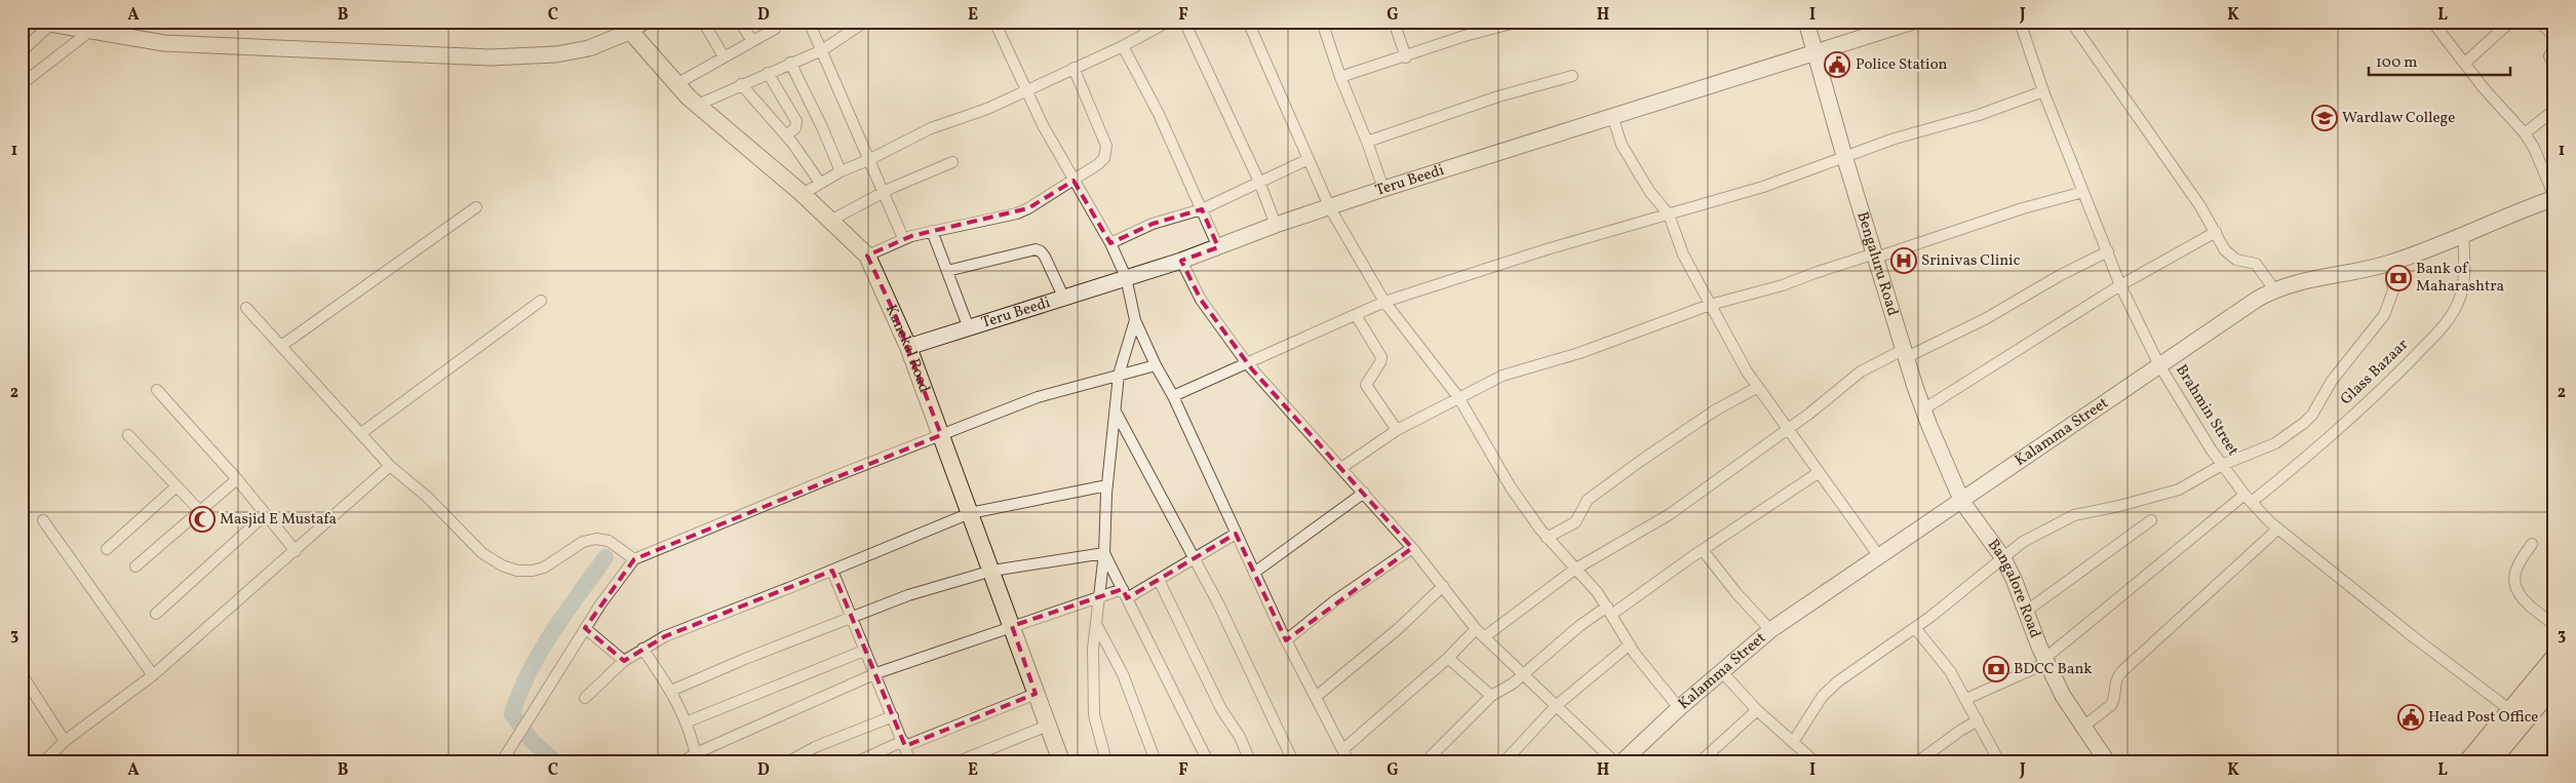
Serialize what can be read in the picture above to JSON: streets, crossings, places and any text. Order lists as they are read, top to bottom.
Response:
{
  "streets": {
    "main road": ["Kanekal Road"],
    "street": [
      "Teru Beedi",
      "Bengaluru Road",
      "Glass Bazaar",
      "Brahmin Street",
      "Kalamma Street",
      "Bangalore Road"
    ]
  },
  "crossings": [
    ["Teru Beedi", "Bengaluru Road"],
    ["Teru Beedi", "Kanekal Road"],
    ["Bengaluru Road", "Kalamma Street"],
    ["Bengaluru Road", "Bangalore Road"],
    ["Glass Bazaar", "Brahmin Street"],
    ["Glass Bazaar", "Kalamma Street"],
    ["Glass Bazaar", "Bangalore Road"],
    ["Brahmin Street", "Kalamma Street"],
    ["Kalamma Street", "Bangalore Road"]
  ],
  "places": {
    "public building": ["Police Station", "Head Post Office"],
    "school or university": ["Wardlaw College"],
    "hospital": ["Srinivas Clinic"],
    "bank": ["Bank of Maharashtra", "BDCC Bank"],
    "mosque": ["Masjid E Mustafa"]
  },
  "scale_bar": "100 m",
  "grid": {
    "columns": [
      "A",
      "B",
      "C",
      "D",
      "E",
      "F",
      "G",
      "H",
      "I",
      "J",
      "K",
      "L"
    ],
    "rows": ["1", "2", "3"]
  }
}
